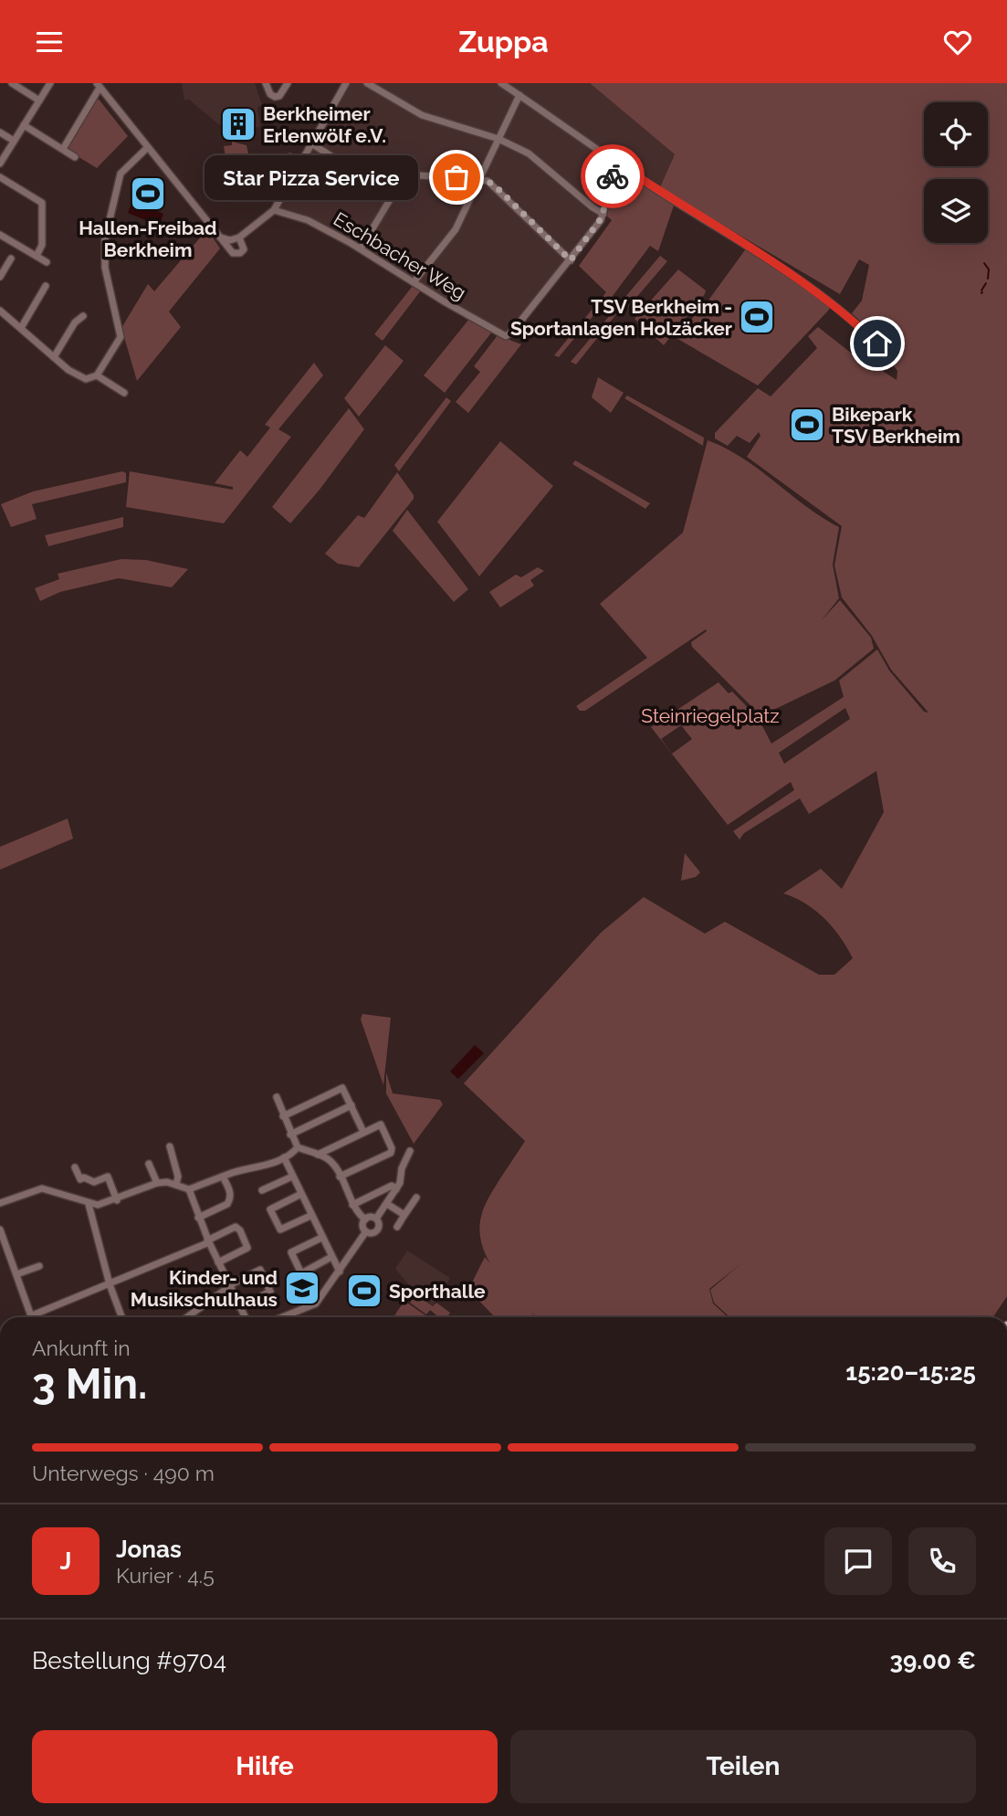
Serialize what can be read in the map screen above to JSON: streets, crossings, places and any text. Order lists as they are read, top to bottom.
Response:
{
  "streets": {
    "street": ["Eschbacher Weg"]
  },
  "parks": ["Steinriegelplatz"],
  "places": {
    "building": ["Berkheimer Erlenwölf e.V."],
    "other": ["Star Pizza Service"],
    "sports": [
      "Hallen-Freibad Berkheim",
      "TSV Berkheim - Sportanlagen Holzäcker",
      "Bikepark TSV Berkheim",
      "Sporthalle"
    ],
    "school or university": ["Kinder- und Musikschulhaus"]
  },
  "page": {
    "header": "Zuppa",
    "bubble": "Star Pizza Service",
    "heading": ["3 Min.", "Ankunft in", "15:20–15:25"],
    "panel": [
      "Jonas",
      "Kurier · 4.5",
      "Bestellung #9704",
      "39.00 €"
    ],
    "bar": "Unterwegs · 490 m",
    "round": "J",
    "buttons": ["Hilfe", "Teilen"]
  }
}
